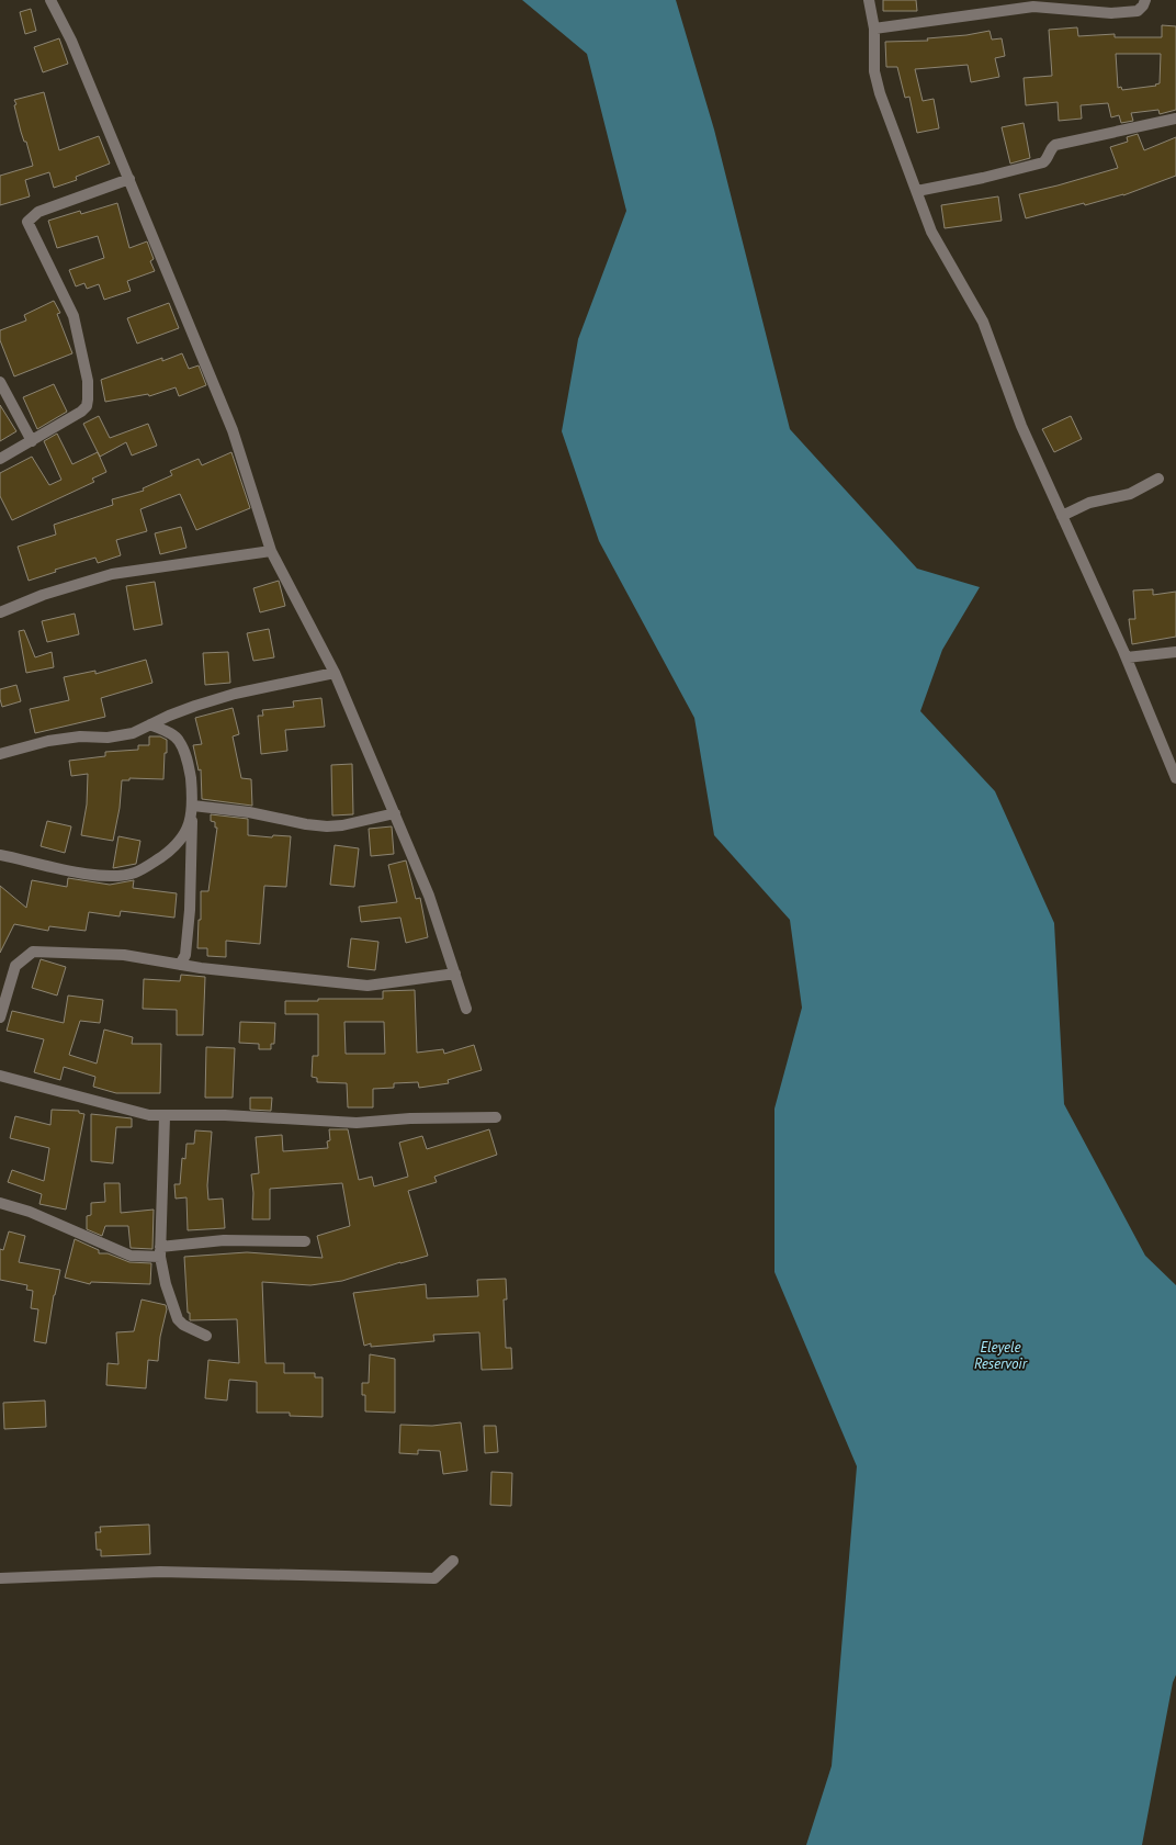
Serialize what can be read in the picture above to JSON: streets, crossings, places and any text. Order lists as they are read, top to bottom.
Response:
{
  "water": ["Eleyele Reservoir"]
}
